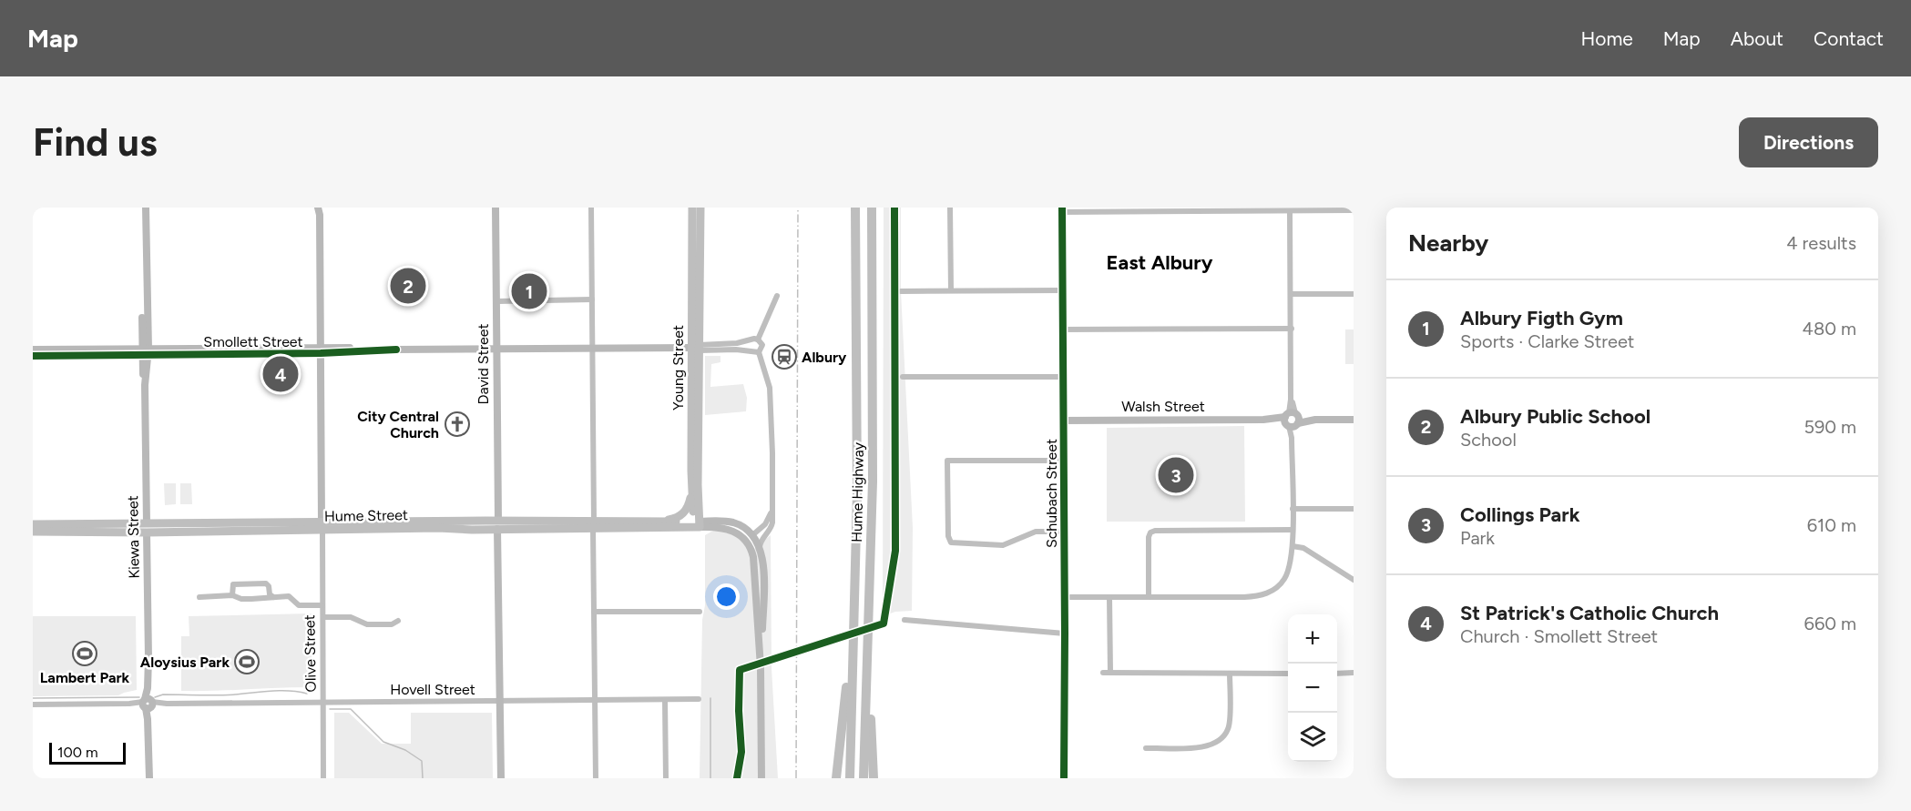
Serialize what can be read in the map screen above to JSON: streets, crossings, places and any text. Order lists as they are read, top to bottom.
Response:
{
  "streets": {
    "highway": ["Hume Highway"],
    "main road": ["Young Street", "Hume Street"],
    "street": [
      "Smollett Street",
      "David Street",
      "Walsh Street",
      "Schubach Street",
      "Kiewa Street",
      "Olive Street",
      "Hovell Street"
    ]
  },
  "crossings": [
    ["Smollett Street", "David Street"],
    ["Smollett Street", "Young Street"],
    ["Smollett Street", "Kiewa Street"],
    ["Smollett Street", "Olive Street"],
    ["David Street", "Hume Street"],
    ["David Street", "Hovell Street"],
    ["Young Street", "Hume Street"],
    ["Walsh Street", "Schubach Street"],
    ["Hume Street", "Kiewa Street"],
    ["Hume Street", "Olive Street"],
    ["Kiewa Street", "Hovell Street"],
    ["Olive Street", "Hovell Street"]
  ],
  "districts": ["East Albury"],
  "places": {
    "station": ["Albury"],
    "church": ["City Central Church"],
    "sports": ["Lambert Park", "Aloysius Park"]
  },
  "scale_bar": "100 m",
  "page": {
    "header": "Map",
    "nav": [
      "Home",
      "Map",
      "About",
      "Contact"
    ],
    "buttons": "Directions",
    "title": "Find us",
    "heading": ["Nearby", "4 results"],
    "pins": [
      "2",
      "1",
      "4",
      "3"
    ],
    "list": [
      {
        "mark": "1",
        "name": "Albury Figth Gym",
        "note": "Sports · Clarke Street",
        "value": "480 m"
      },
      {
        "mark": "2",
        "name": "Albury Public School",
        "note": "School",
        "value": "590 m"
      },
      {
        "mark": "3",
        "name": "Collings Park",
        "note": "Park",
        "value": "610 m"
      },
      {
        "mark": "4",
        "name": "St Patrick's Catholic Church",
        "note": "Church · Smollett Street",
        "value": "660 m"
      }
    ],
    "map_buttons": ["+", "−"],
    "scale": "100 m"
  }
}
